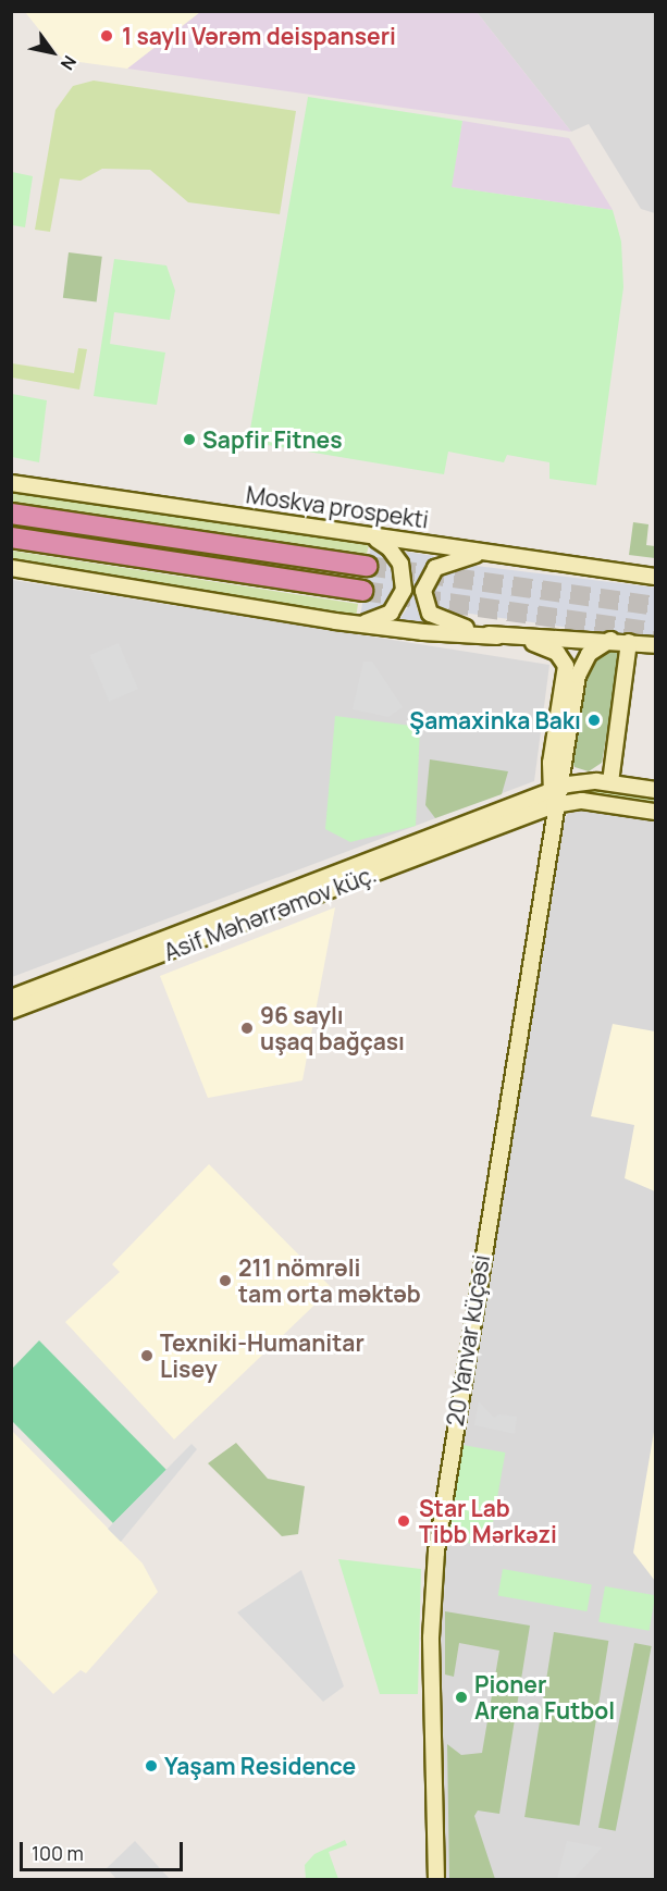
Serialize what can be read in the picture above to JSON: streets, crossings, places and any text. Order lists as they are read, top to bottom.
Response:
{
  "streets": {
    "main road": ["Moskva prospekti", "Asif Məhərrəmov küç.", "20 Yanvar küçəsi"]
  },
  "places": [
    "1 saylı Vərəm deispanseri",
    "Sapfir Fitnes",
    "Şamaxinka Bakı",
    "96 saylı uşaq bağçası",
    "211 nömrəli tam orta məktəb",
    "Texniki-Humanitar Lisey",
    "Star Lab Tibb Mәrkәzi",
    "Pioner Arena Futbol",
    "Yaşam Residence"
  ],
  "scale_bar": "100 m",
  "north": "bottom right"
}
